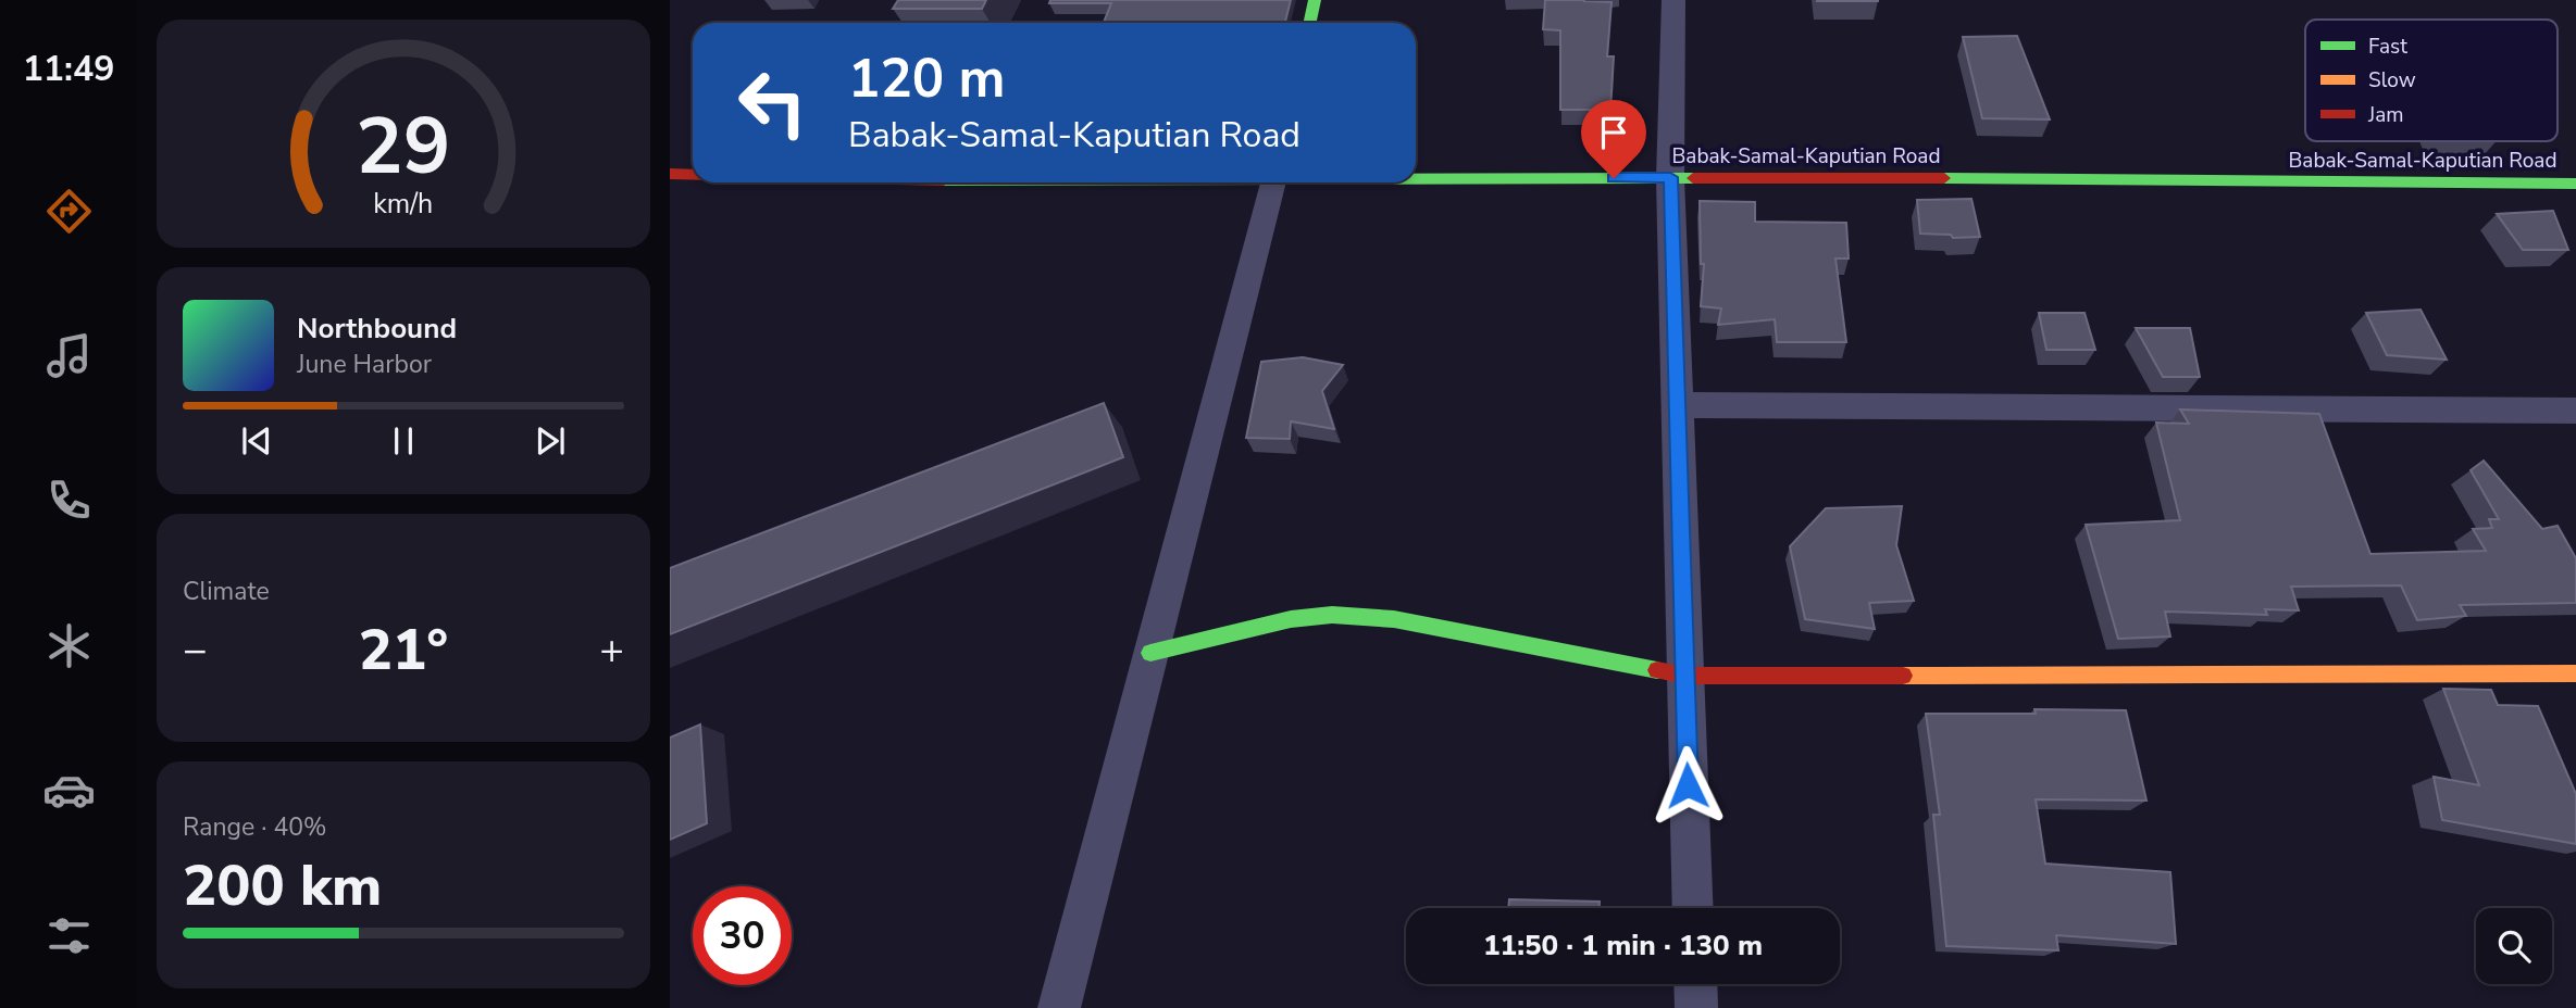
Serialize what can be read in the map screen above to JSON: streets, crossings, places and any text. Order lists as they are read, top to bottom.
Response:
{
  "streets": {
    "main road": ["Babak-Samal-Kaputian Road"]
  },
  "legend": ["Fast", "Slow", "Jam"],
  "page": {
    "tabs": "11:49",
    "turn": ["120 m", "Babak-Samal-Kaputian Road"],
    "song": ["Northbound", "June Harbor"],
    "tile": [
      "Climate",
      ["Range · 40%", "200 km"]
    ],
    "heat": ["−", "21°", "+"],
    "limit": "30",
    "trip": "11:50 · 1 min · 130 m",
    "gauge": ["29", "km/h"]
  }
}
